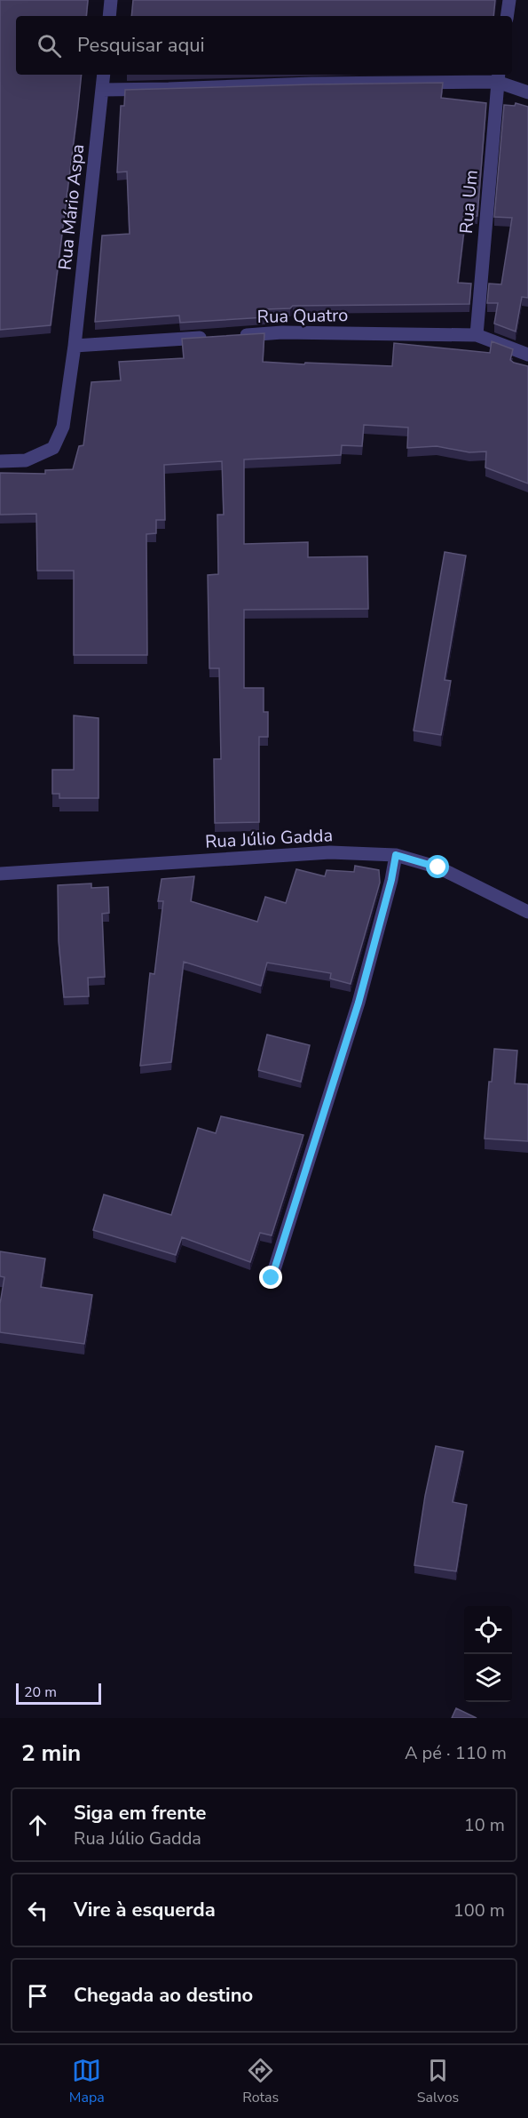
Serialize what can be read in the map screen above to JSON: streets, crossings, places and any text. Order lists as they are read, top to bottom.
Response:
{
  "streets": {
    "street": [
      "Rua Um",
      "Rua Mário Aspa",
      "Rua Quatro",
      "Rua Júlio Gadda"
    ]
  },
  "crossings": [
    ["Rua Um", "Rua Quatro"]
  ],
  "scale_bar": "20 m",
  "page": {
    "search": "Pesquisar aqui",
    "scale": "20 m",
    "heading": ["2 min", "A pé · 110 m"],
    "list": [
      ["Siga em frente", "Rua Júlio Gadda", "10 m"],
      ["Vire à esquerda", "100 m"],
      "Chegada ao destino"
    ],
    "nav": ["Mapa", "Rotas", "Salvos"]
  }
}
